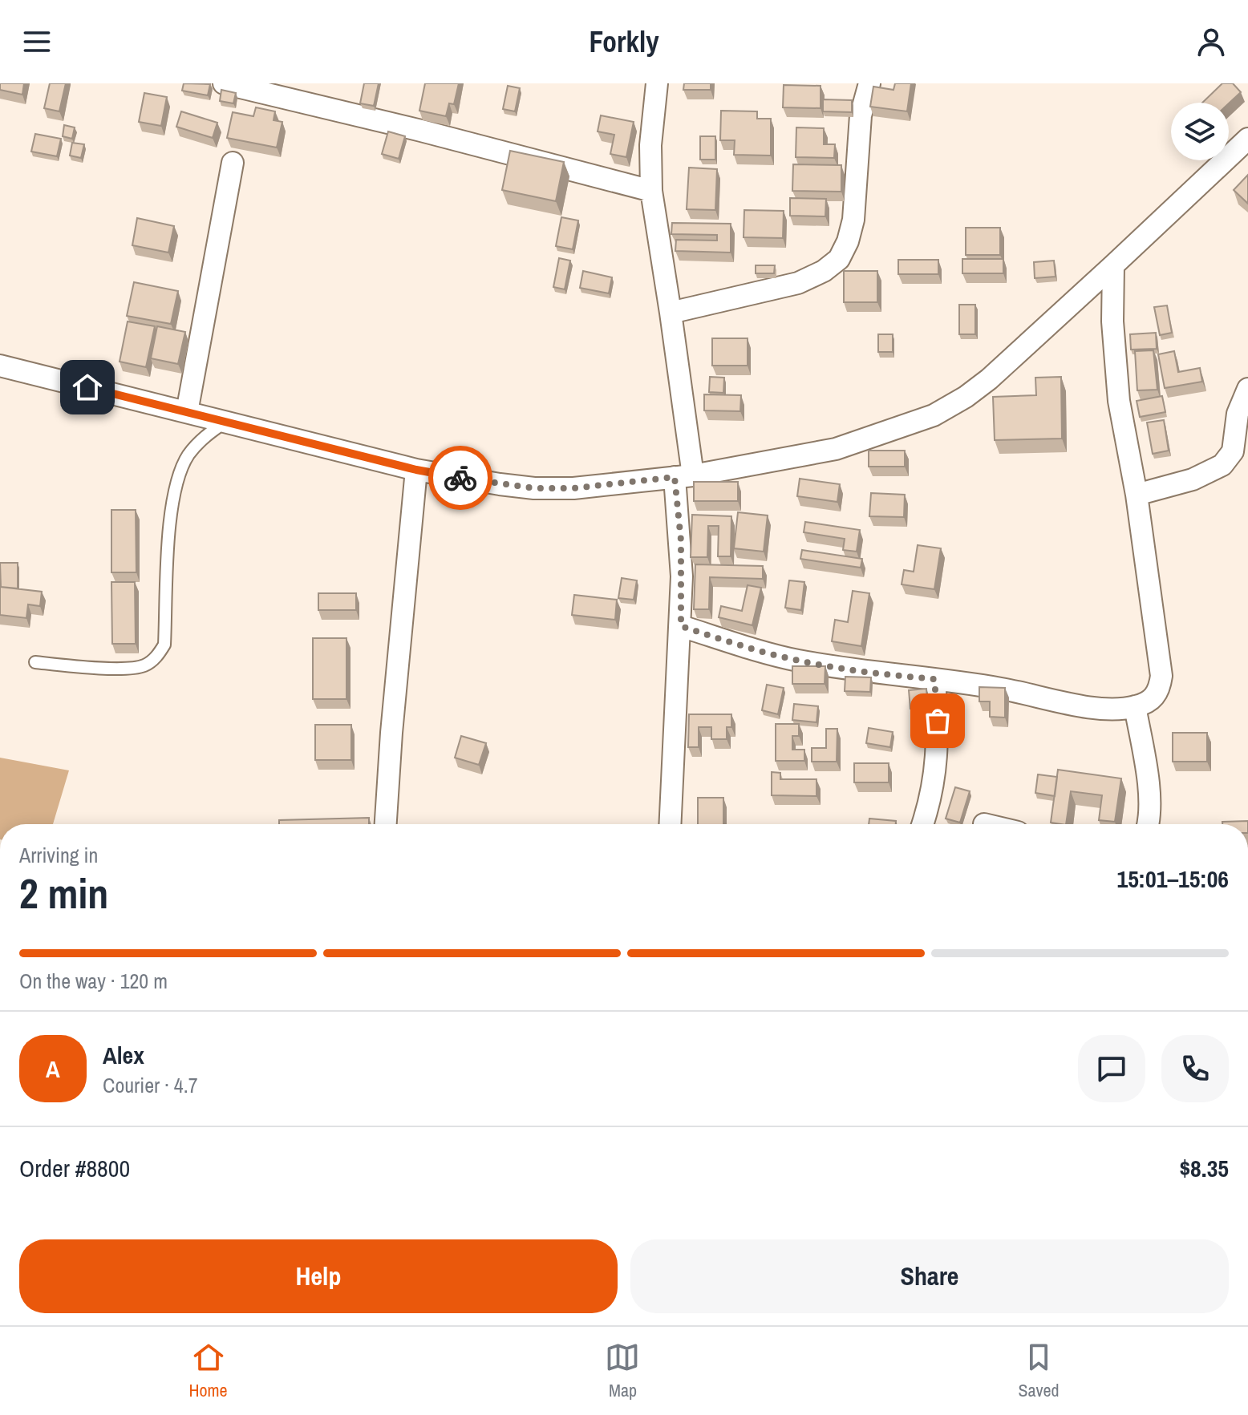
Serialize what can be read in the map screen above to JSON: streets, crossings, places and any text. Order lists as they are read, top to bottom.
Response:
{
  "page": {
    "header": "Forkly",
    "heading": ["2 min", "Arriving in", "15:01–15:06"],
    "panel": [
      "Alex",
      "Courier · 4.7",
      "Order #8800",
      "$8.35"
    ],
    "bar": "On the way · 120 m",
    "round": "A",
    "buttons": ["Help", "Share"],
    "tabs": ["Home", "Map", "Saved"]
  }
}
